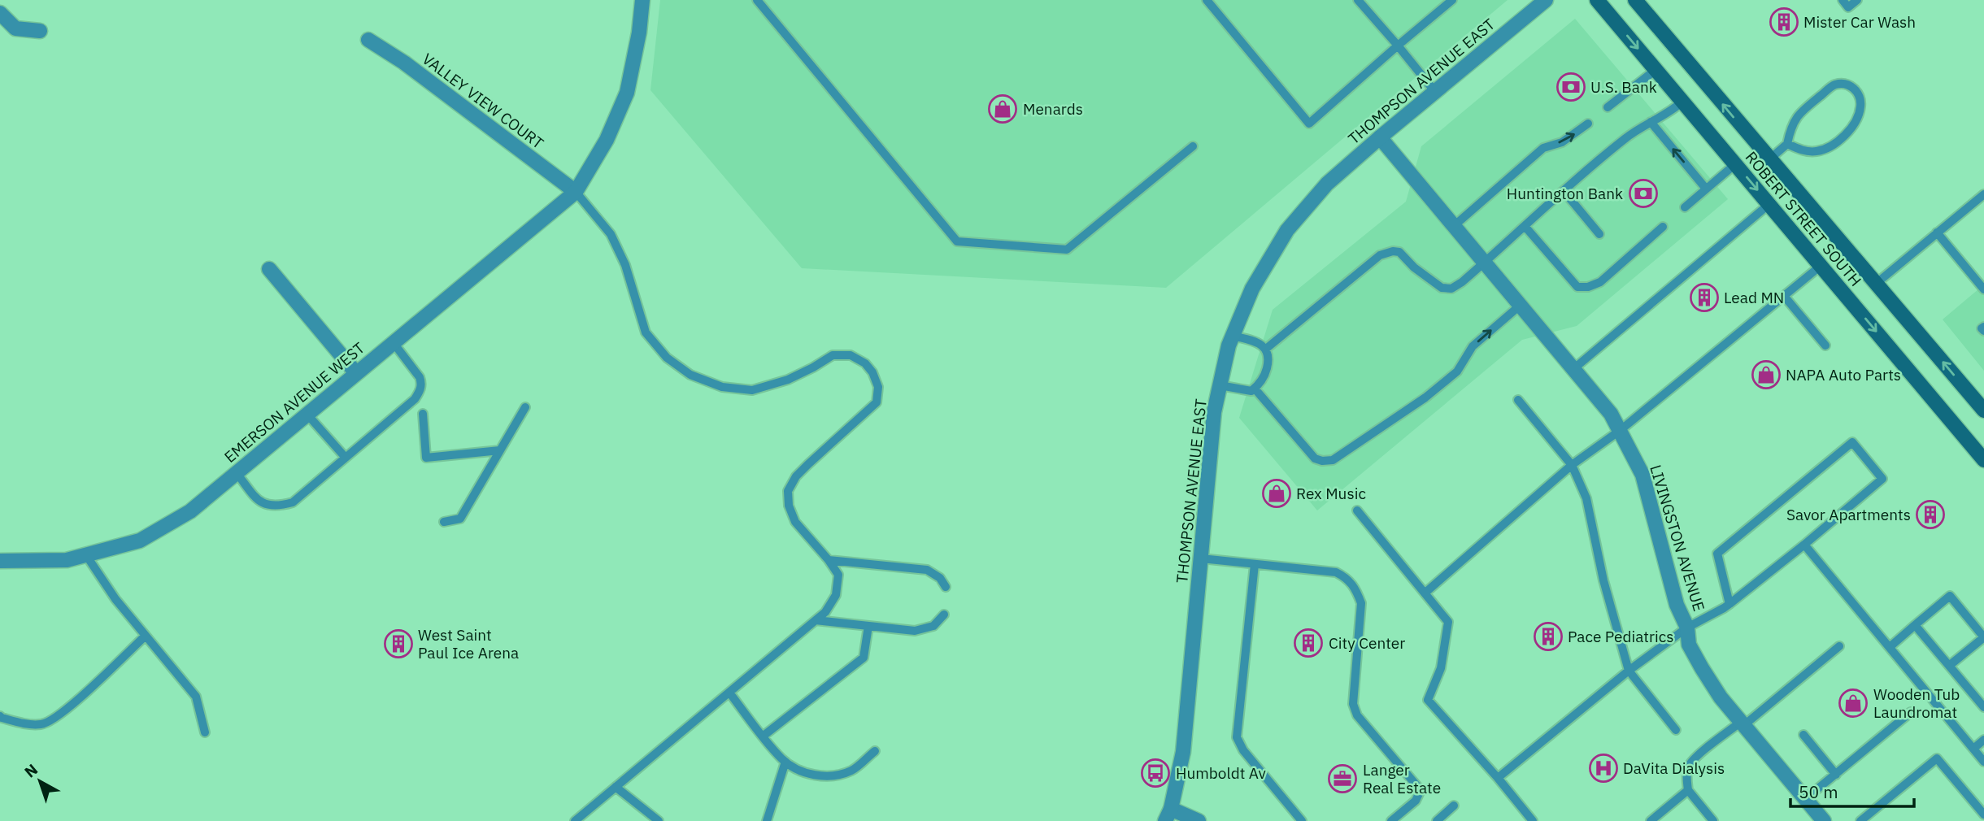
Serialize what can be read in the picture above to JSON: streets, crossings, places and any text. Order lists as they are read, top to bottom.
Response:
{
  "streets": {
    "main road": ["ROBERT STREET SOUTH"],
    "street": [
      "THOMPSON AVENUE EAST",
      "VALLEY VIEW COURT",
      "EMERSON AVENUE WEST",
      "LIVINGSTON AVENUE"
    ]
  },
  "crossings": [
    ["THOMPSON AVENUE EAST", "LIVINGSTON AVENUE"],
    ["VALLEY VIEW COURT", "EMERSON AVENUE WEST"]
  ],
  "places": {
    "building": [
      "Mister Car Wash",
      "Lead MN",
      "Savor Apartments",
      "Pace Pediatrics",
      "City Center",
      "West Saint Paul Ice Arena"
    ],
    "bank": ["U.S. Bank", "Huntington Bank"],
    "shop": [
      "Menards",
      "NAPA Auto Parts",
      "Rex Music",
      "Wooden Tub Laundromat"
    ],
    "hospital": ["DaVita Dialysis"],
    "bus stop": ["Humboldt Av"],
    "office": ["Langer Real Estate"]
  },
  "scale_bar": "50 m",
  "north": "top left"
}
